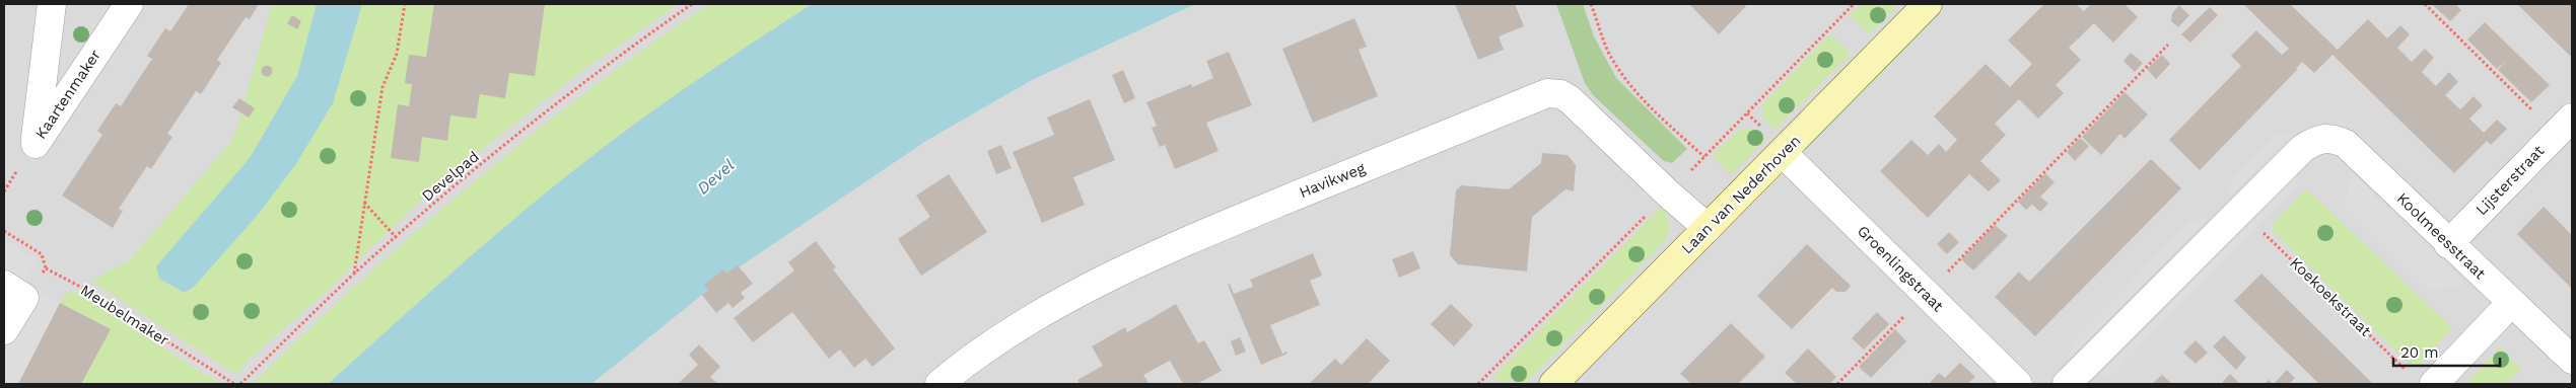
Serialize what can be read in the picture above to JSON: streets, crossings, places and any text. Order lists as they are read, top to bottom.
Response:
{
  "streets": {
    "main road": ["Laan van Nederhoven"],
    "street": [
      "Kaartenmaker",
      "Havikweg",
      "Lijsterstraat",
      "Koolmeesstraat",
      "Groenlingstraat"
    ],
    "path": ["Develpad", "Koekoekstraat", "Meubelmaker"]
  },
  "crossings": [
    ["Havikweg", "Laan van Nederhoven"],
    ["Lijsterstraat", "Koolmeesstraat"],
    ["Laan van Nederhoven", "Groenlingstraat"],
    ["Koolmeesstraat", "Koekoekstraat"]
  ],
  "water": ["Devel"],
  "scale_bar": "20 m"
}
